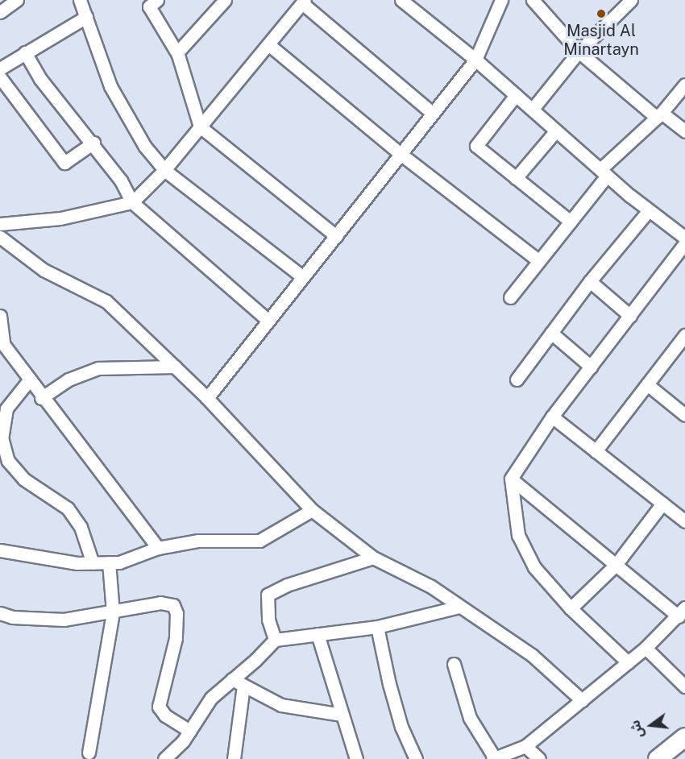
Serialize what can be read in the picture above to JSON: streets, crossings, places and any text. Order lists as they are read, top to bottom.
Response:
{
  "places": ["Masjid Al Minartayn"],
  "north": "left"
}
